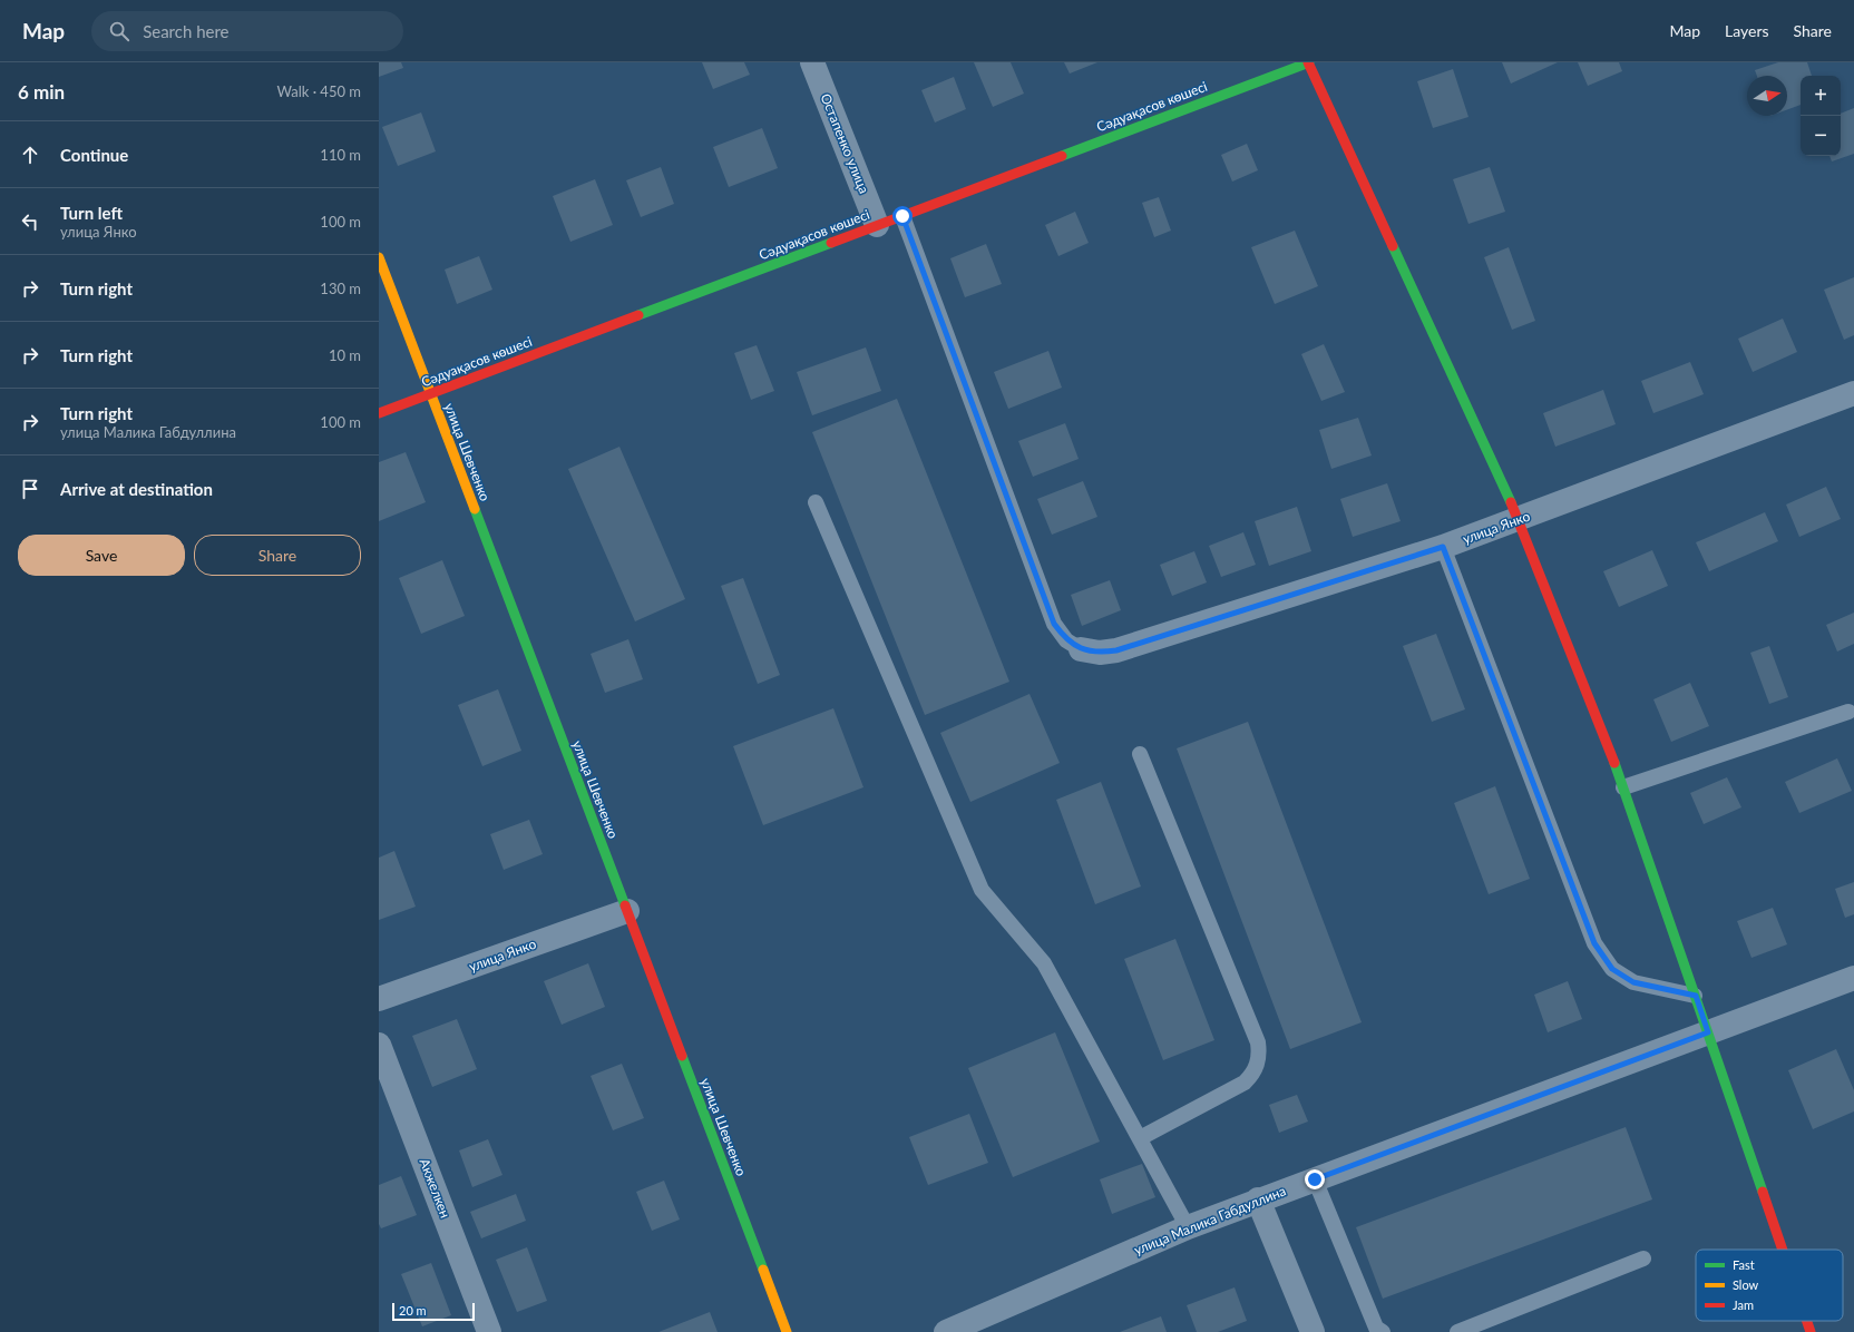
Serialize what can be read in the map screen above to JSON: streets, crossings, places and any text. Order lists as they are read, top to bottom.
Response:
{
  "streets": {
    "street": [
      "Сәдуақасов көшесі",
      "Остапенко улица",
      "улица Шевченко",
      "улица Янко",
      "Акжелкен",
      "улица Малика Габдуллина"
    ]
  },
  "crossings": [
    ["Сәдуақасов көшесі", "Остапенко улица"],
    ["Сәдуақасов көшесі", "улица Шевченко"],
    ["улица Шевченко", "улица Янко"]
  ],
  "legend": ["Fast", "Slow", "Jam"],
  "scale_bar": "20 m",
  "north": "right",
  "page": {
    "header": "Map",
    "search": "Search here",
    "nav": ["Map", "Layers", "Share"],
    "heading": ["6 min", "Walk · 450 m"],
    "map_buttons": ["+", "−"],
    "list": [
      ["Continue", "110 m"],
      ["Turn left", "улица Янко", "100 m"],
      ["Turn right", "130 m"],
      ["Turn right", "10 m"],
      ["Turn right", "улица Малика Габдуллина", "100 m"],
      "Arrive at destination"
    ],
    "buttons": ["Save", "Share"],
    "scale": "20 m"
  }
}
